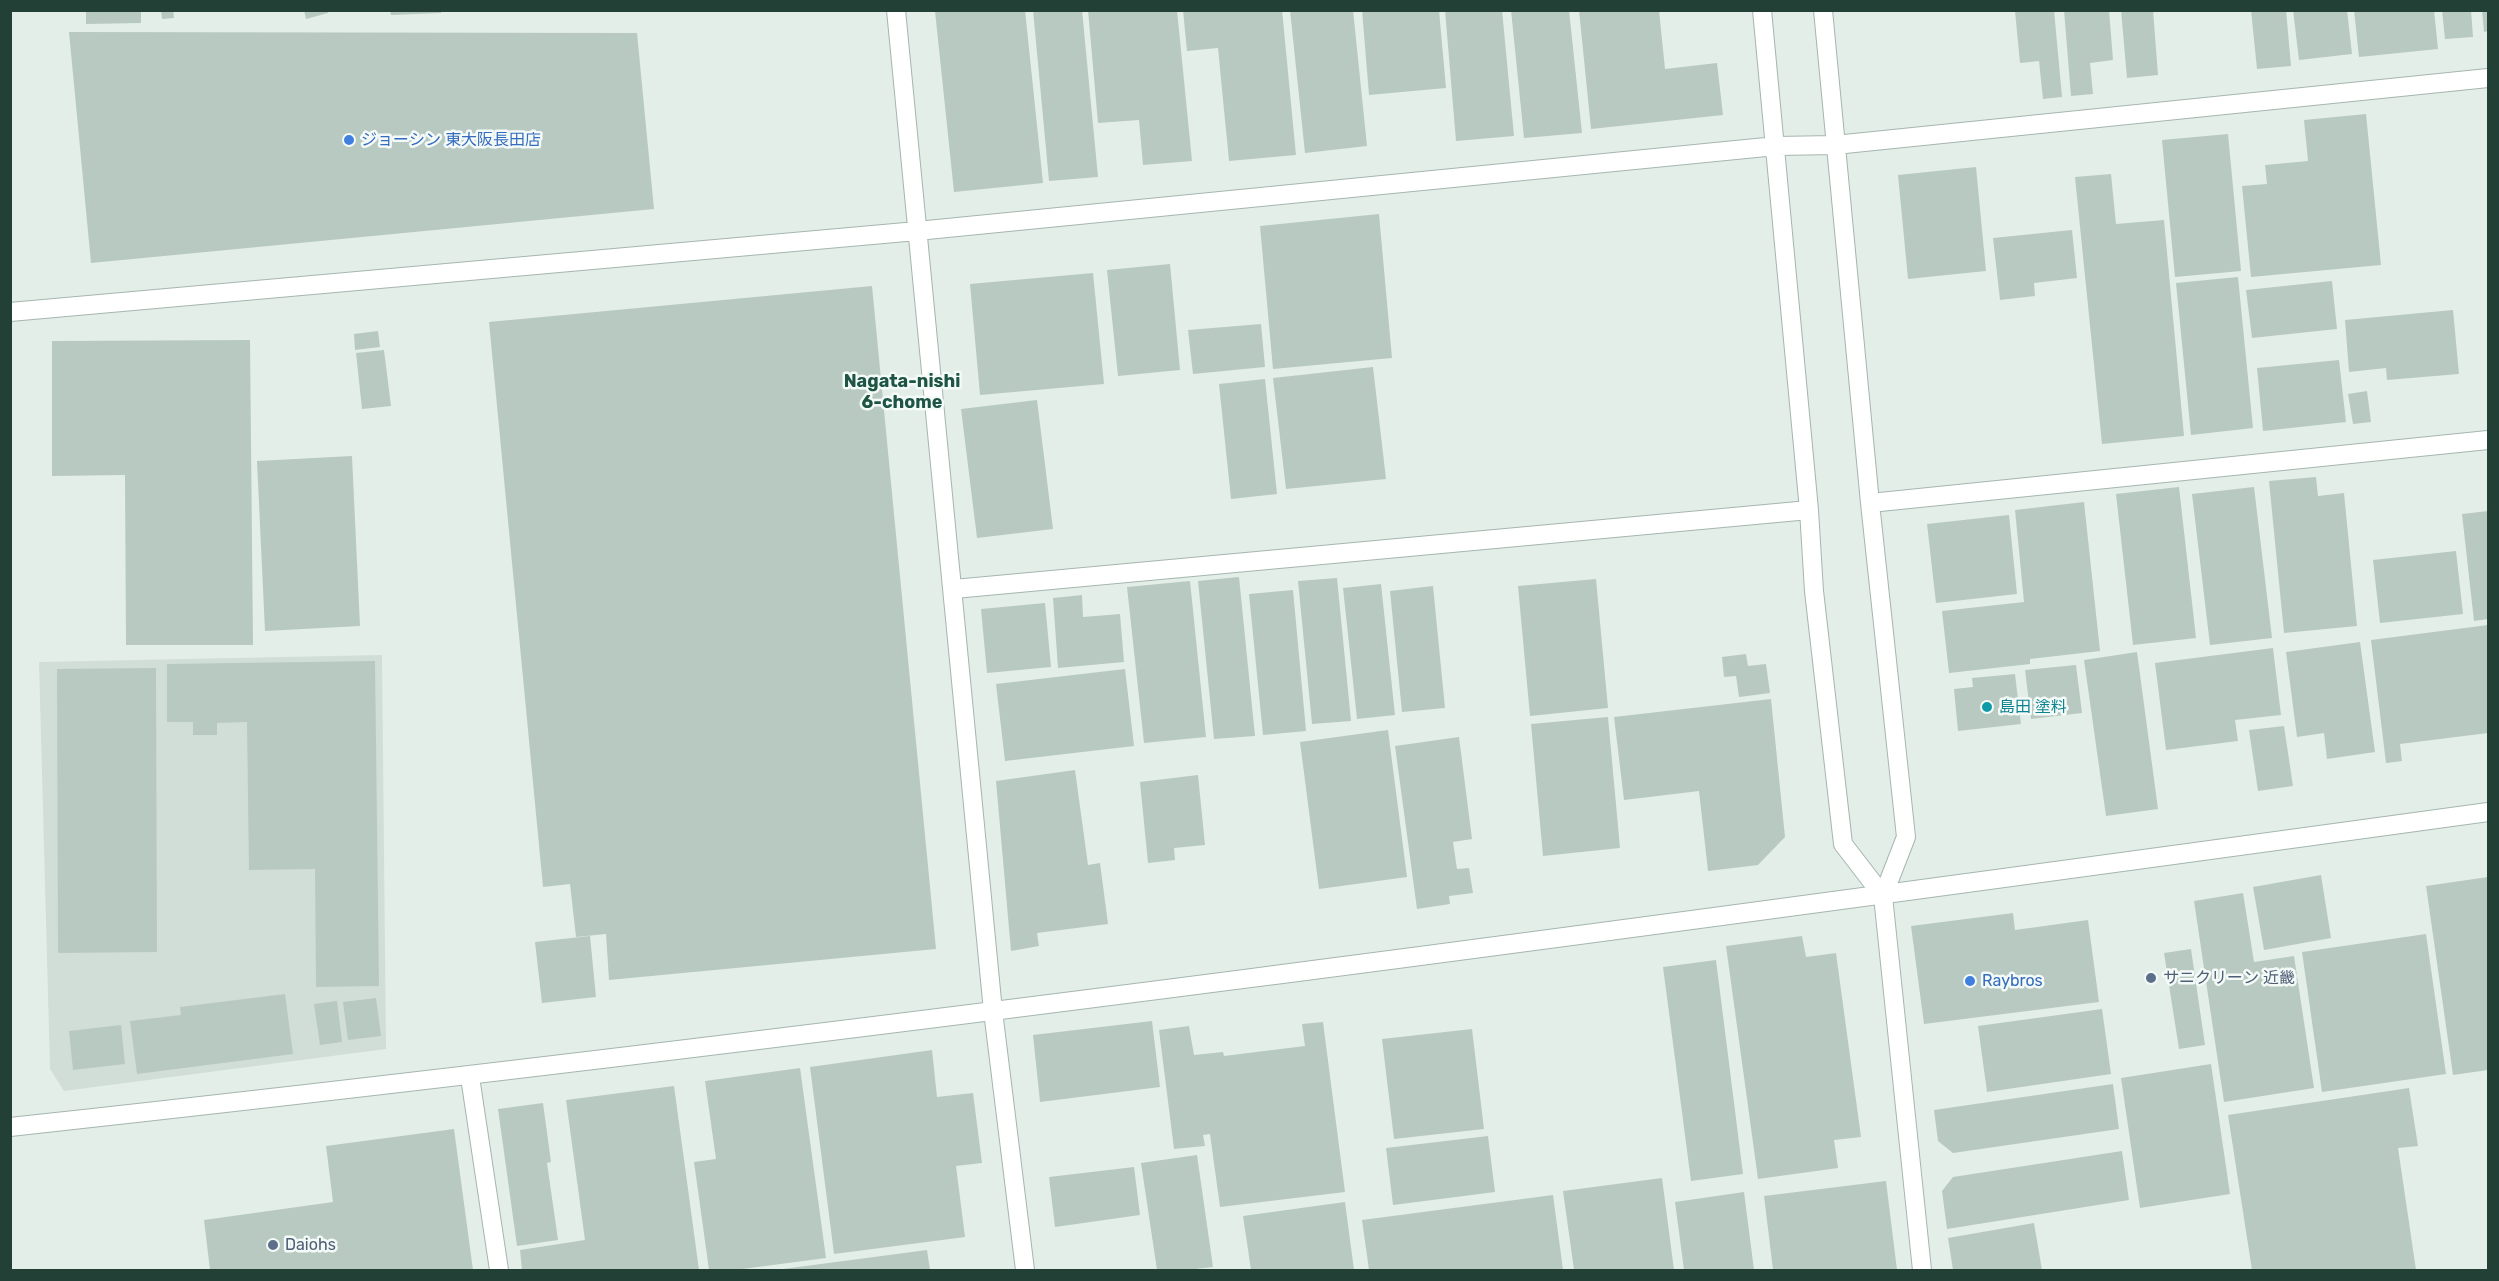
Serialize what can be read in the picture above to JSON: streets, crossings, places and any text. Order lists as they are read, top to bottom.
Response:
{
  "districts": ["Nagata-nishi 6-chome"],
  "places": [
    "ジョーシン 東大阪長田店",
    "島田 塗料",
    "サニクリーン 近畿",
    "Raybros",
    "Daiohs"
  ]
}
